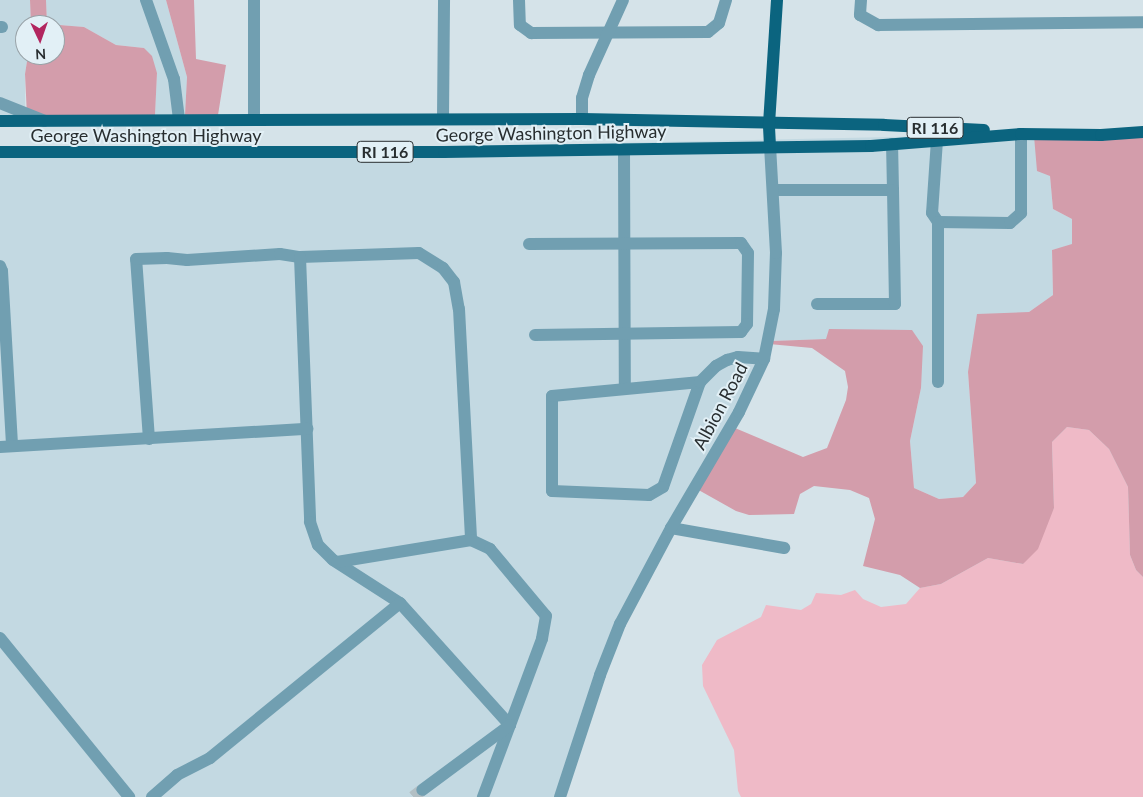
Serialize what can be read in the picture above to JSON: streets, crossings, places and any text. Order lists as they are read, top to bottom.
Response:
{
  "streets": {
    "main road": ["RI 116", "George Washington Highway", "Albion Road"]
  },
  "crossings": [
    ["George Washington Highway", "Albion Road"]
  ],
  "north": "bottom"
}
